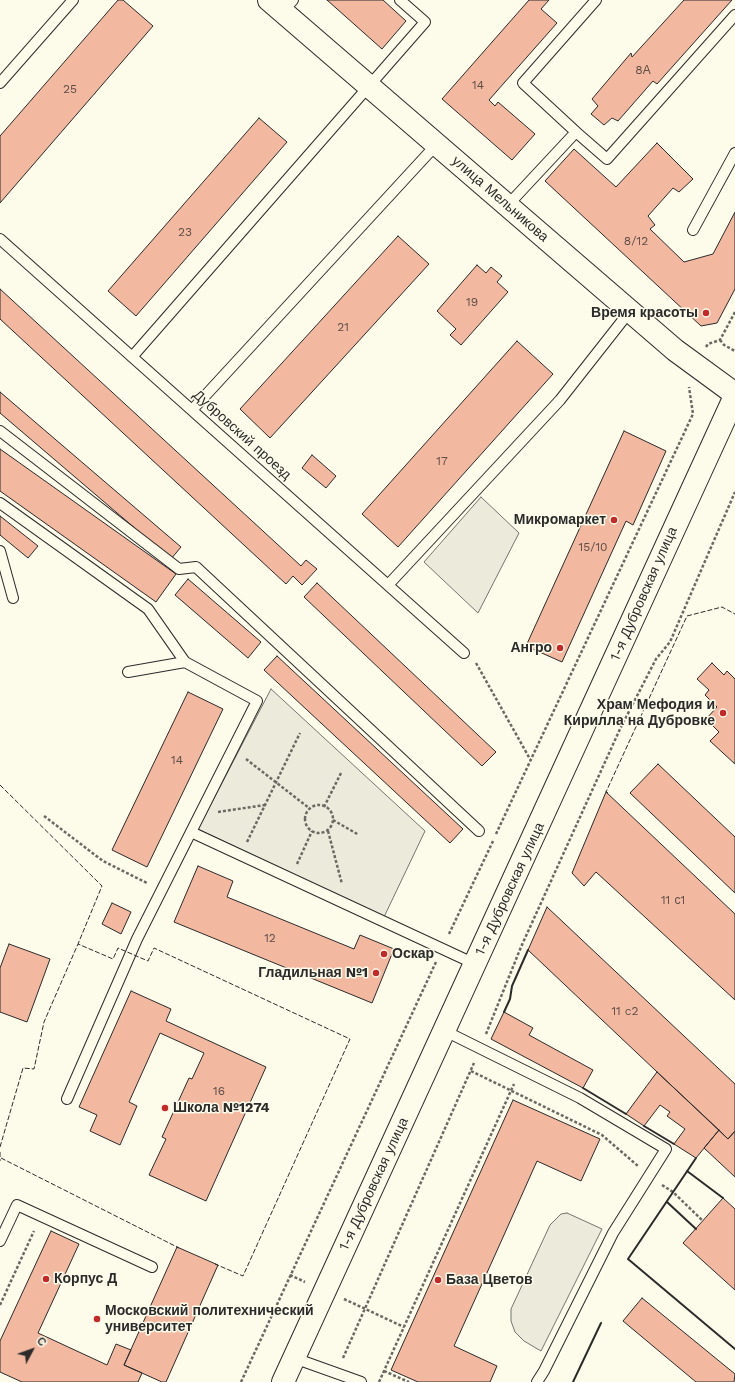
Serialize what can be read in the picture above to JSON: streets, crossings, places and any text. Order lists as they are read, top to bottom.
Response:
{
  "streets": {
    "main road": ["улица Мельникова", "1-я Дубровская улица"],
    "lane": ["Дубровский проезд"]
  },
  "crossings": [
    ["улица Мельникова", "1-я Дубровская улица"]
  ],
  "places": [
    "Время красоты",
    "Микромаркет",
    "Ангро",
    "Храм Мефодия и Кирилла на Дубровке",
    "Оскар",
    "Гладильная №1",
    "Школа №1274",
    "Корпус Д",
    "База Цветов",
    "Московский политехнический университет"
  ],
  "house_numbers": [
    "8А",
    "14",
    "25",
    "23",
    "8/12",
    "19",
    "21",
    "17",
    "15/10",
    "14",
    "11 с1",
    "12",
    "11 c2",
    "16"
  ],
  "north": "top right"
}
